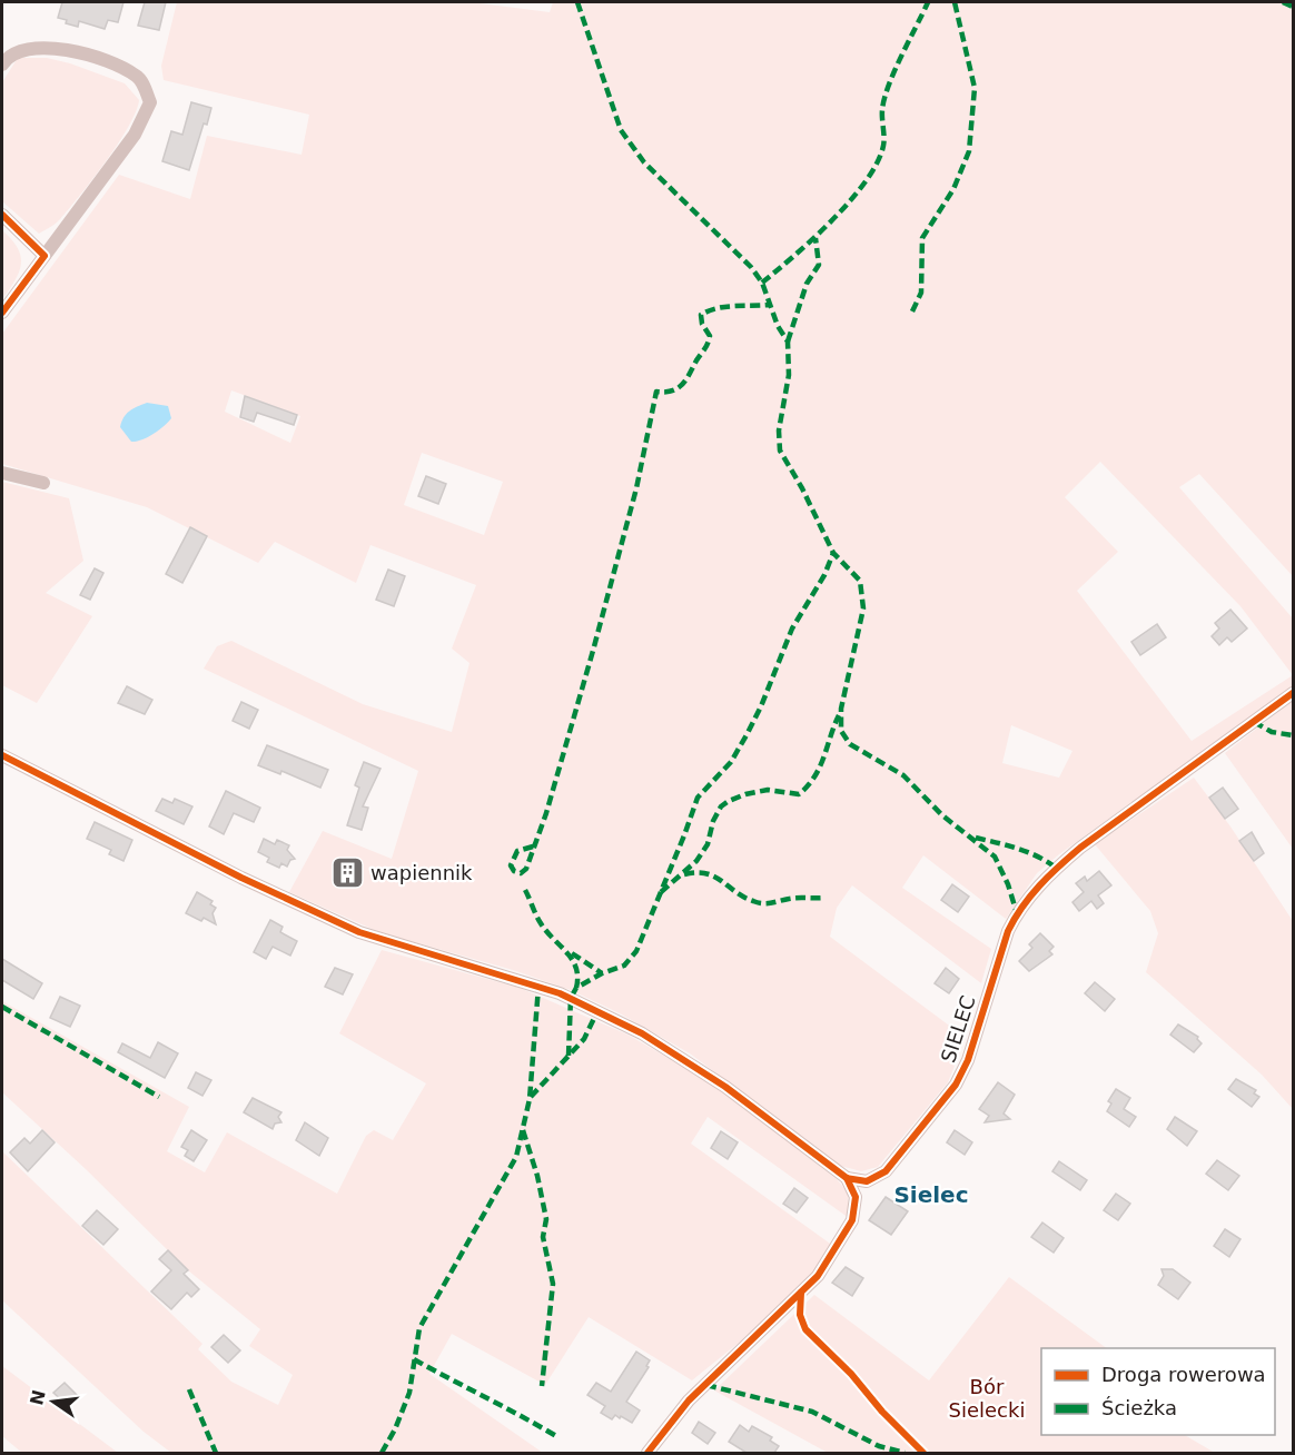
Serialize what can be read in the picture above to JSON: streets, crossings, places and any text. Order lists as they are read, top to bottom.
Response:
{
  "streets": {
    "street": ["SIELEC"]
  },
  "districts": ["Sielec"],
  "parks": ["Bór Sielecki"],
  "places": {
    "building": ["wapiennik"]
  },
  "legend": ["Droga rowerowa", "Ścieżka"],
  "north": "left"
}
